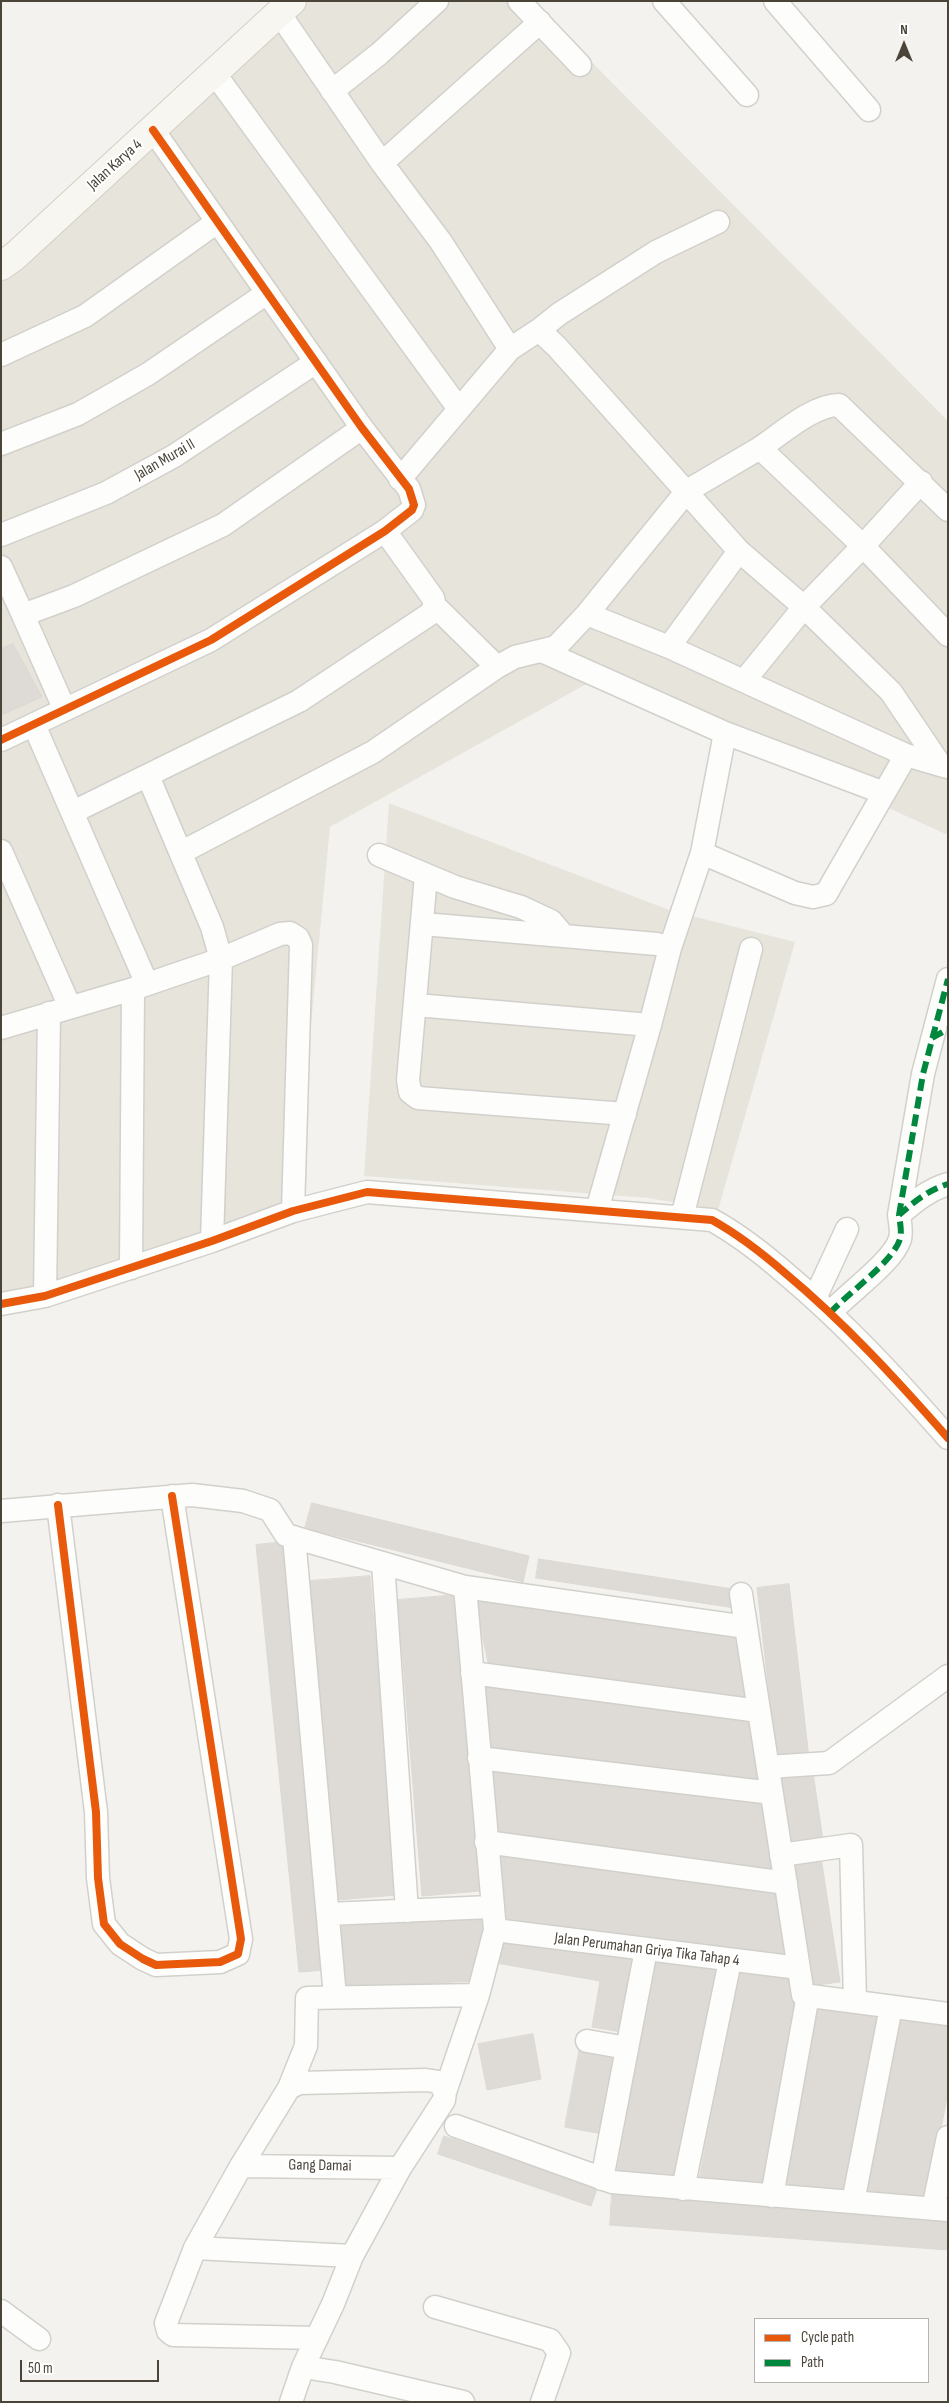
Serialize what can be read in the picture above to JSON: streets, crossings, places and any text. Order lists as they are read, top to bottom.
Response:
{
  "streets": {
    "main road": ["Jalan Karya 4"],
    "street": ["Jalan Murai II", "Jalan Perumahan Griya Tika Tahap 4", "Gang Damai"]
  },
  "legend": ["Cycle path", "Path"],
  "scale_bar": "50 m",
  "north": "top"
}
